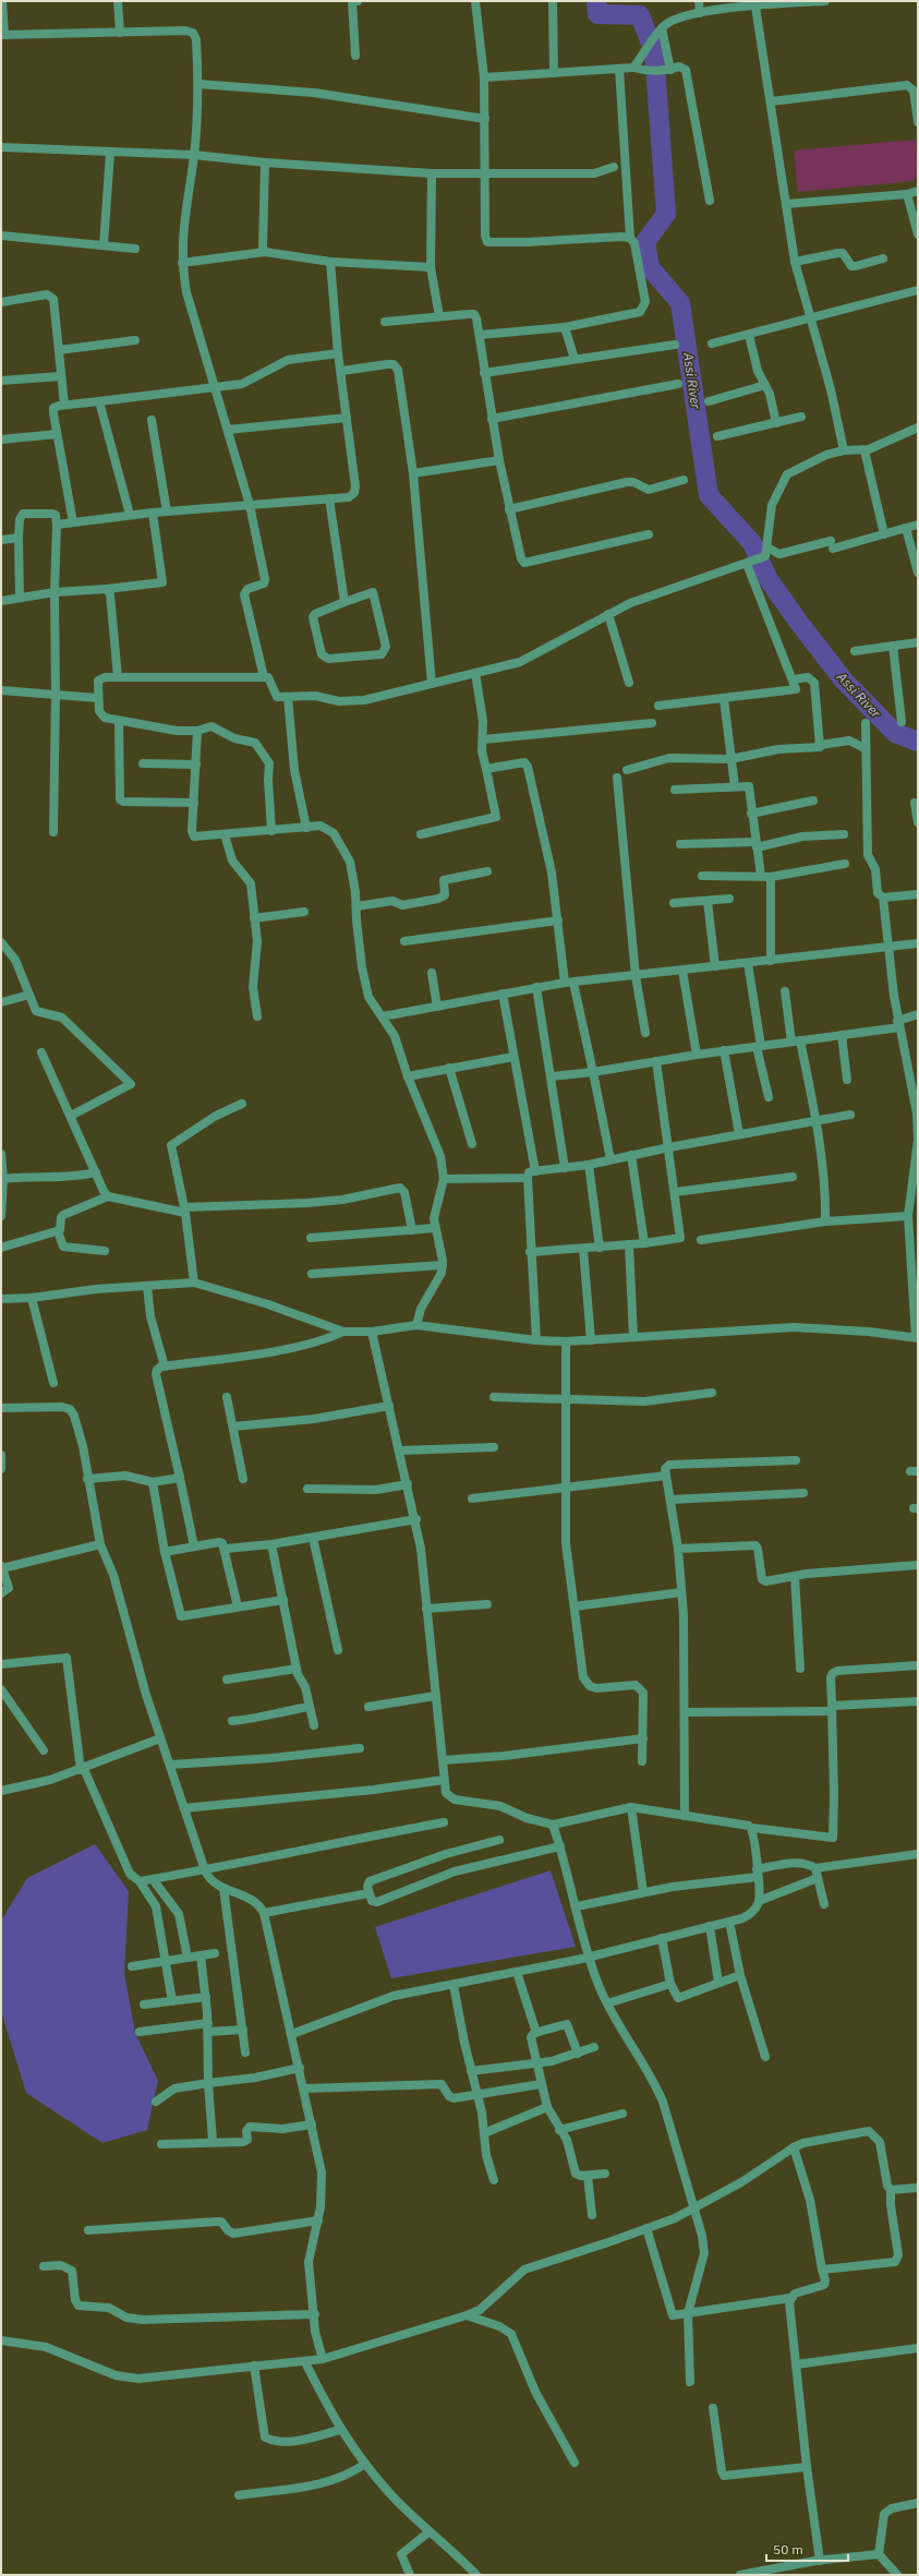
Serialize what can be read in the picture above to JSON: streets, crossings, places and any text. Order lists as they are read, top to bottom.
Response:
{
  "water": ["Assi River"],
  "scale_bar": "50 m"
}
